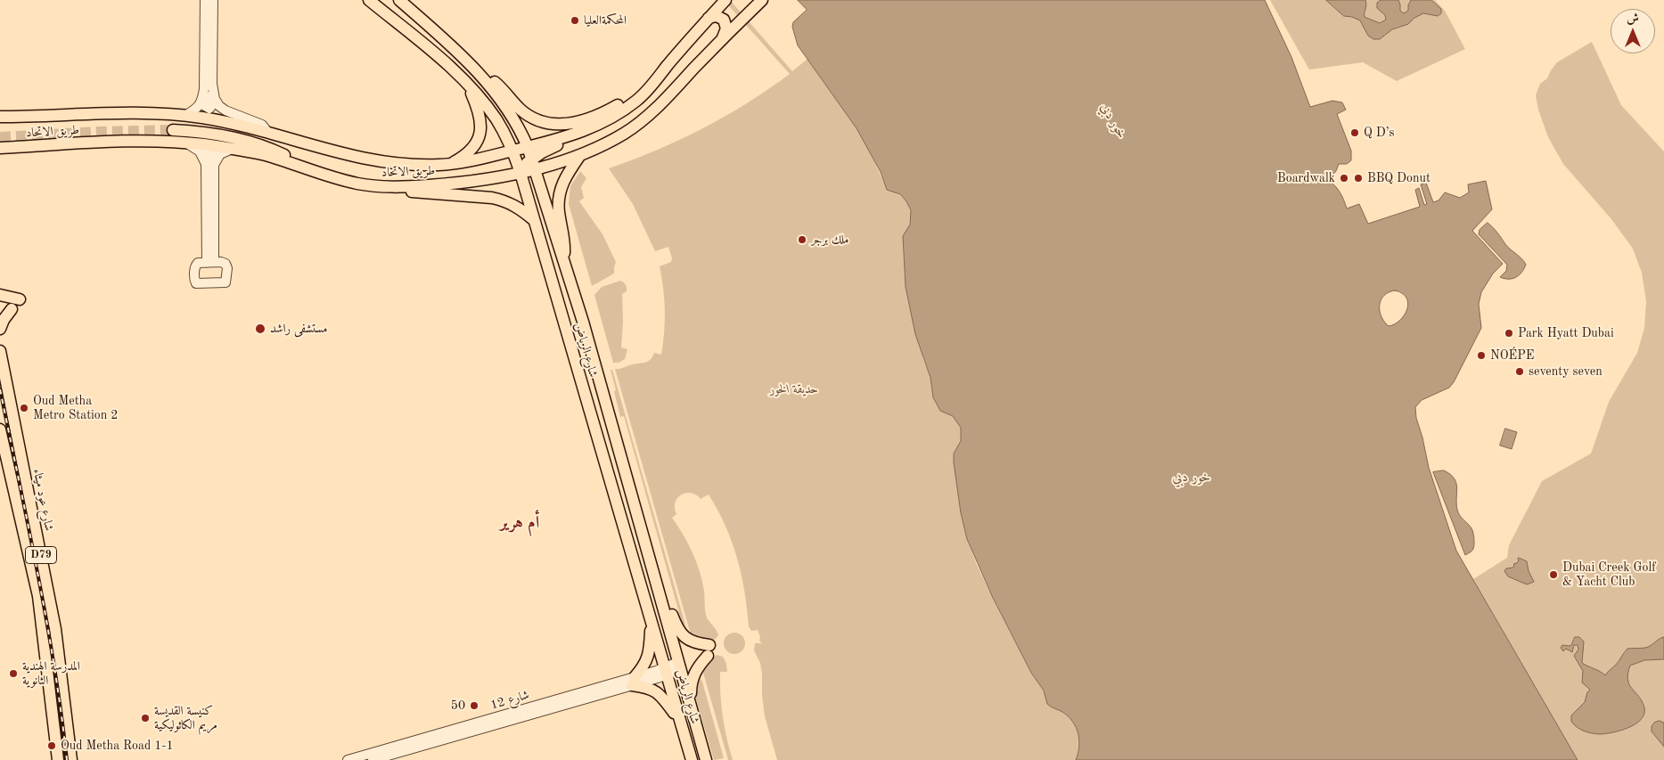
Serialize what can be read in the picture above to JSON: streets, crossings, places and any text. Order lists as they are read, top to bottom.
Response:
{
  "streets": {
    "main road": [
      "طريق الاتحاد",
      "شارع الرياض",
      "شارع عود ميثاء",
      "D79"
    ],
    "street": ["شارع 12"]
  },
  "crossings": [
    ["طريق الاتحاد", "شارع الرياض"],
    ["شارع الرياض", "شارع 12"]
  ],
  "districts": ["أم هرير"],
  "water": ["خور دبي"],
  "parks": ["حديقة الخور"],
  "places": [
    "المحكمةالعليا",
    "Q D’s",
    "Boardwalk",
    "BBQ Donut",
    "ملك برجر",
    "مستشفى راشد",
    "Park Hyatt Dubai",
    "NOÉPE",
    "seventy seven",
    "Oud Metha Metro Station 2",
    "Dubai Creek Golf & Yacht Club",
    "المدرسة الهندية الثانوية",
    "50",
    "كنيسة القديسة مريم الكاثوليكية",
    "Oud Metha Road 1-1"
  ],
  "north": "top"
}
